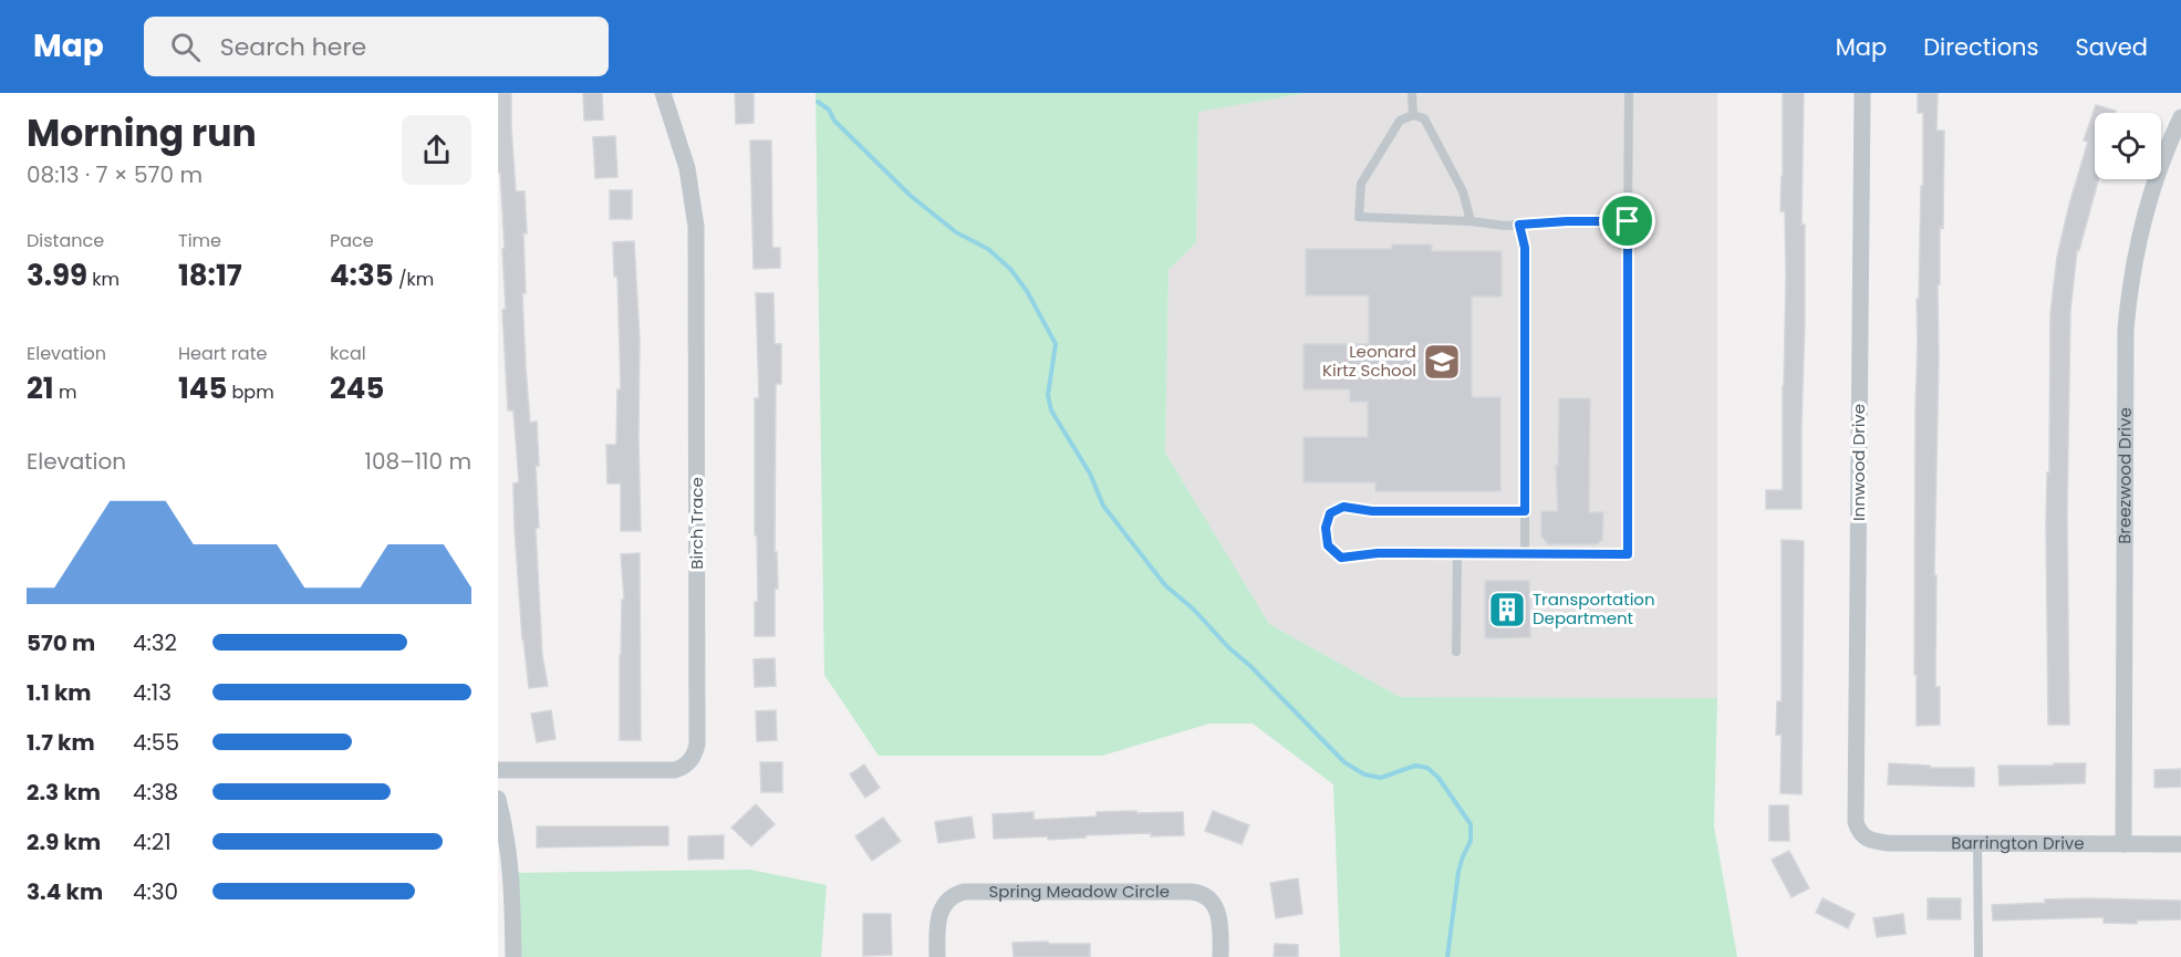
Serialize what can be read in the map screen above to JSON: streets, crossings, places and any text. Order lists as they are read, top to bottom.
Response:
{
  "streets": {
    "street": [
      "Innwood Drive",
      "Breezwood Drive",
      "Birch Trace",
      "Barrington Drive",
      "Spring Meadow Circle"
    ]
  },
  "crossings": [
    ["Innwood Drive", "Barrington Drive"],
    ["Breezwood Drive", "Barrington Drive"]
  ],
  "places": {
    "school or university": ["Leonard Kirtz School"],
    "building": ["Transportation Department"]
  },
  "page": {
    "header": "Map",
    "search": "Search here",
    "nav": ["Map", "Directions", "Saved"],
    "heading": ["Morning run", "08:13 · 7 × 570 m"],
    "stats": [
      ["Distance", "3.99 km"],
      ["Time", "18:17"],
      ["Pace", "4:35 /km"],
      ["Elevation", "21 m"],
      ["Heart rate", "145 bpm"],
      ["kcal", "245"]
    ],
    "chart": ["Elevation", "108–110 m"],
    "list": [
      {
        "name": "570 m",
        "note": "4:32"
      },
      {
        "name": "1.1 km",
        "note": "4:13"
      },
      {
        "name": "1.7 km",
        "note": "4:55"
      },
      {
        "name": "2.3 km",
        "note": "4:38"
      },
      {
        "name": "2.9 km",
        "note": "4:21"
      },
      {
        "name": "3.4 km",
        "note": "4:30"
      }
    ]
  }
}
